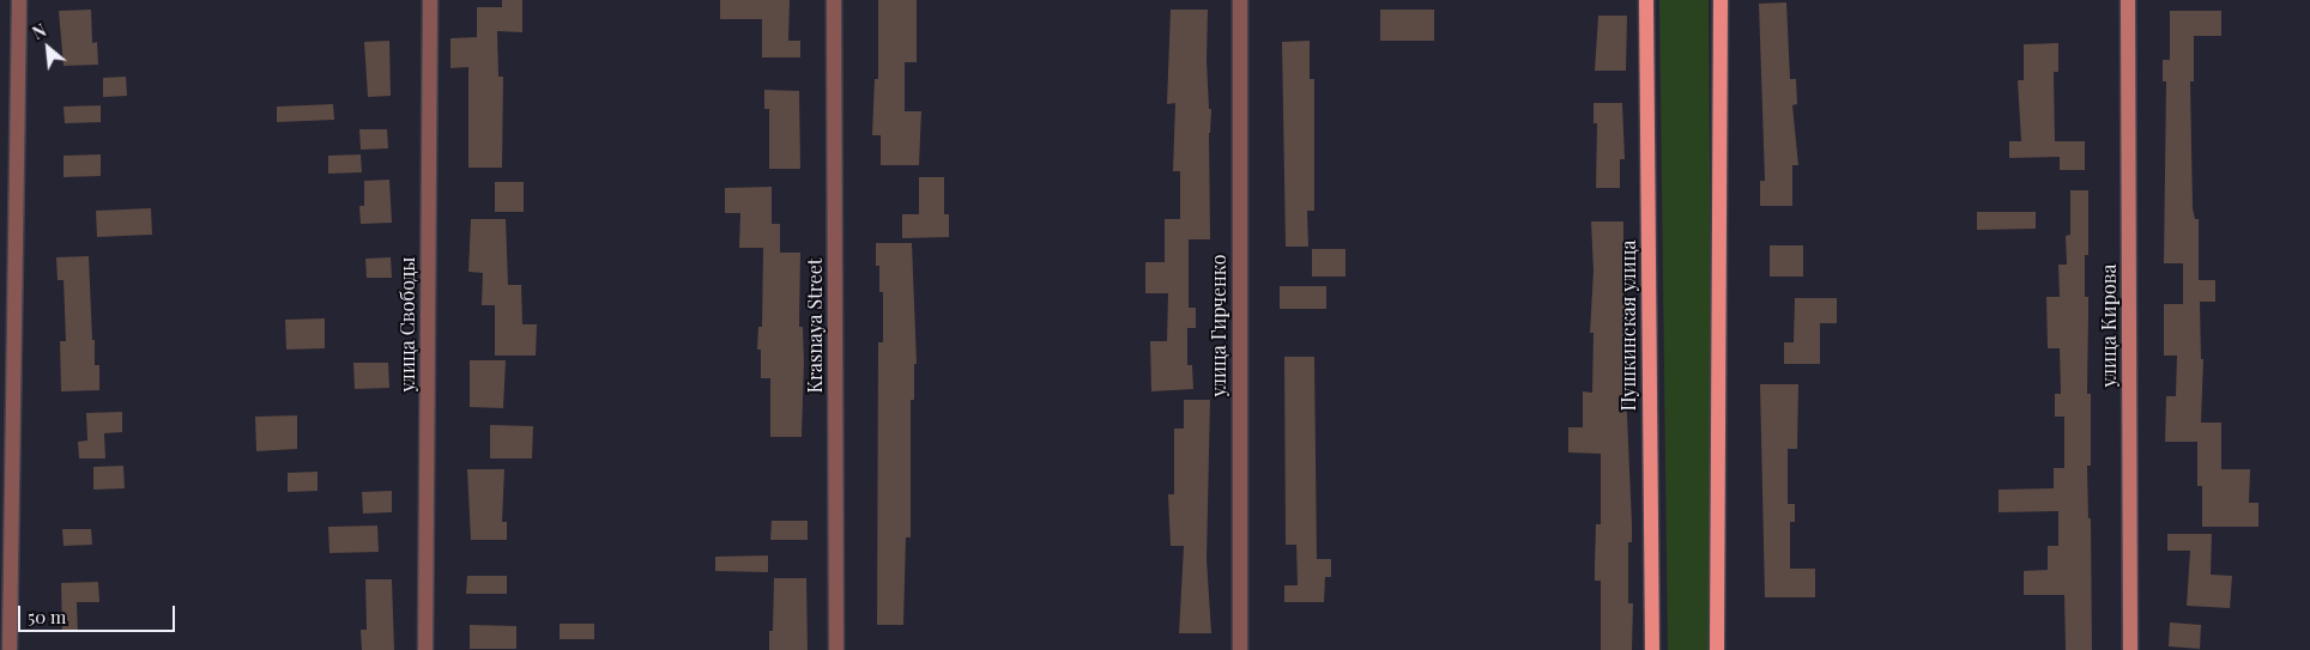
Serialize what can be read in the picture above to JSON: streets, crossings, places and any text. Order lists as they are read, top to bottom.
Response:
{
  "streets": {
    "main road": ["Пушкинская улица"],
    "street": [
      "улица Свободы",
      "Krasnaya Street",
      "улица Гирченко",
      "улица Кирова"
    ]
  },
  "scale_bar": "50 m",
  "north": "top left"
}
